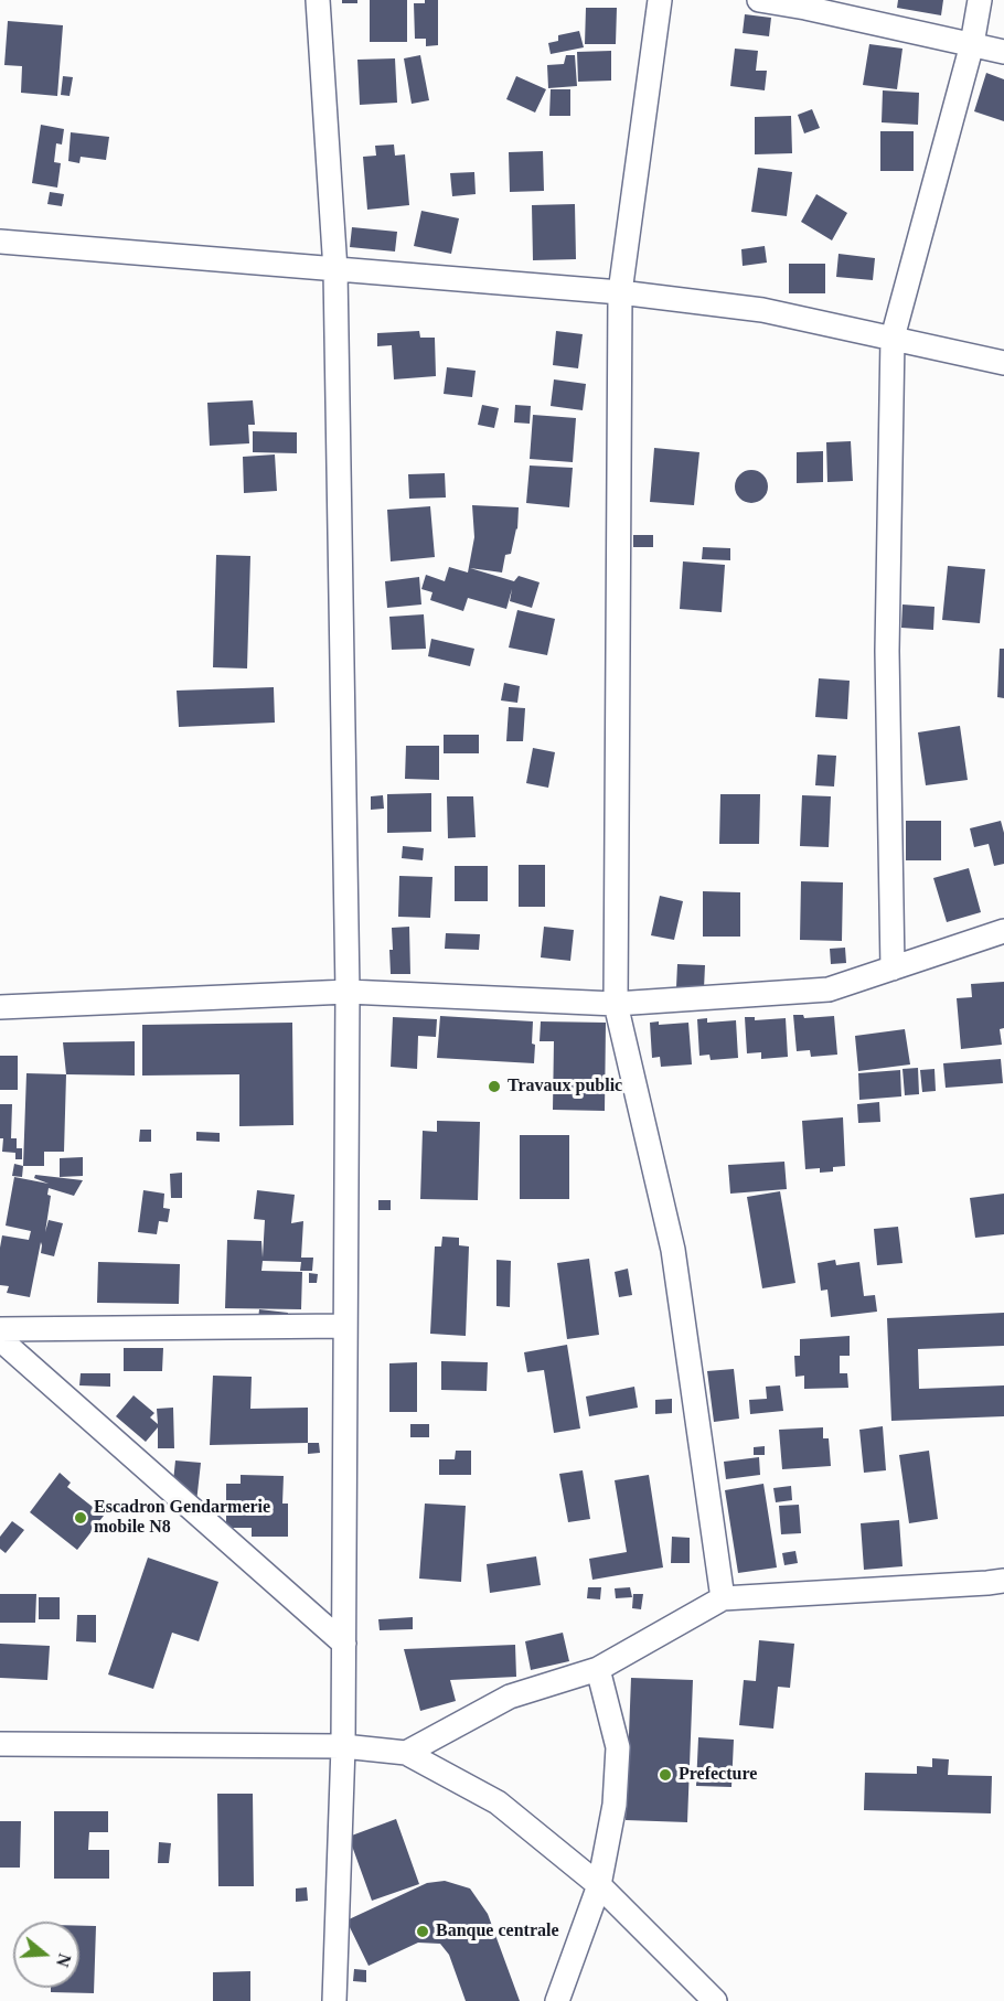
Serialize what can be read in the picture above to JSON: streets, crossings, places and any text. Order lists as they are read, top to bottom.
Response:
{
  "places": [
    "Travaux public",
    "Escadron Gendarmerie mobile N8",
    "Prefecture",
    "Banque centrale"
  ],
  "north": "right"
}
